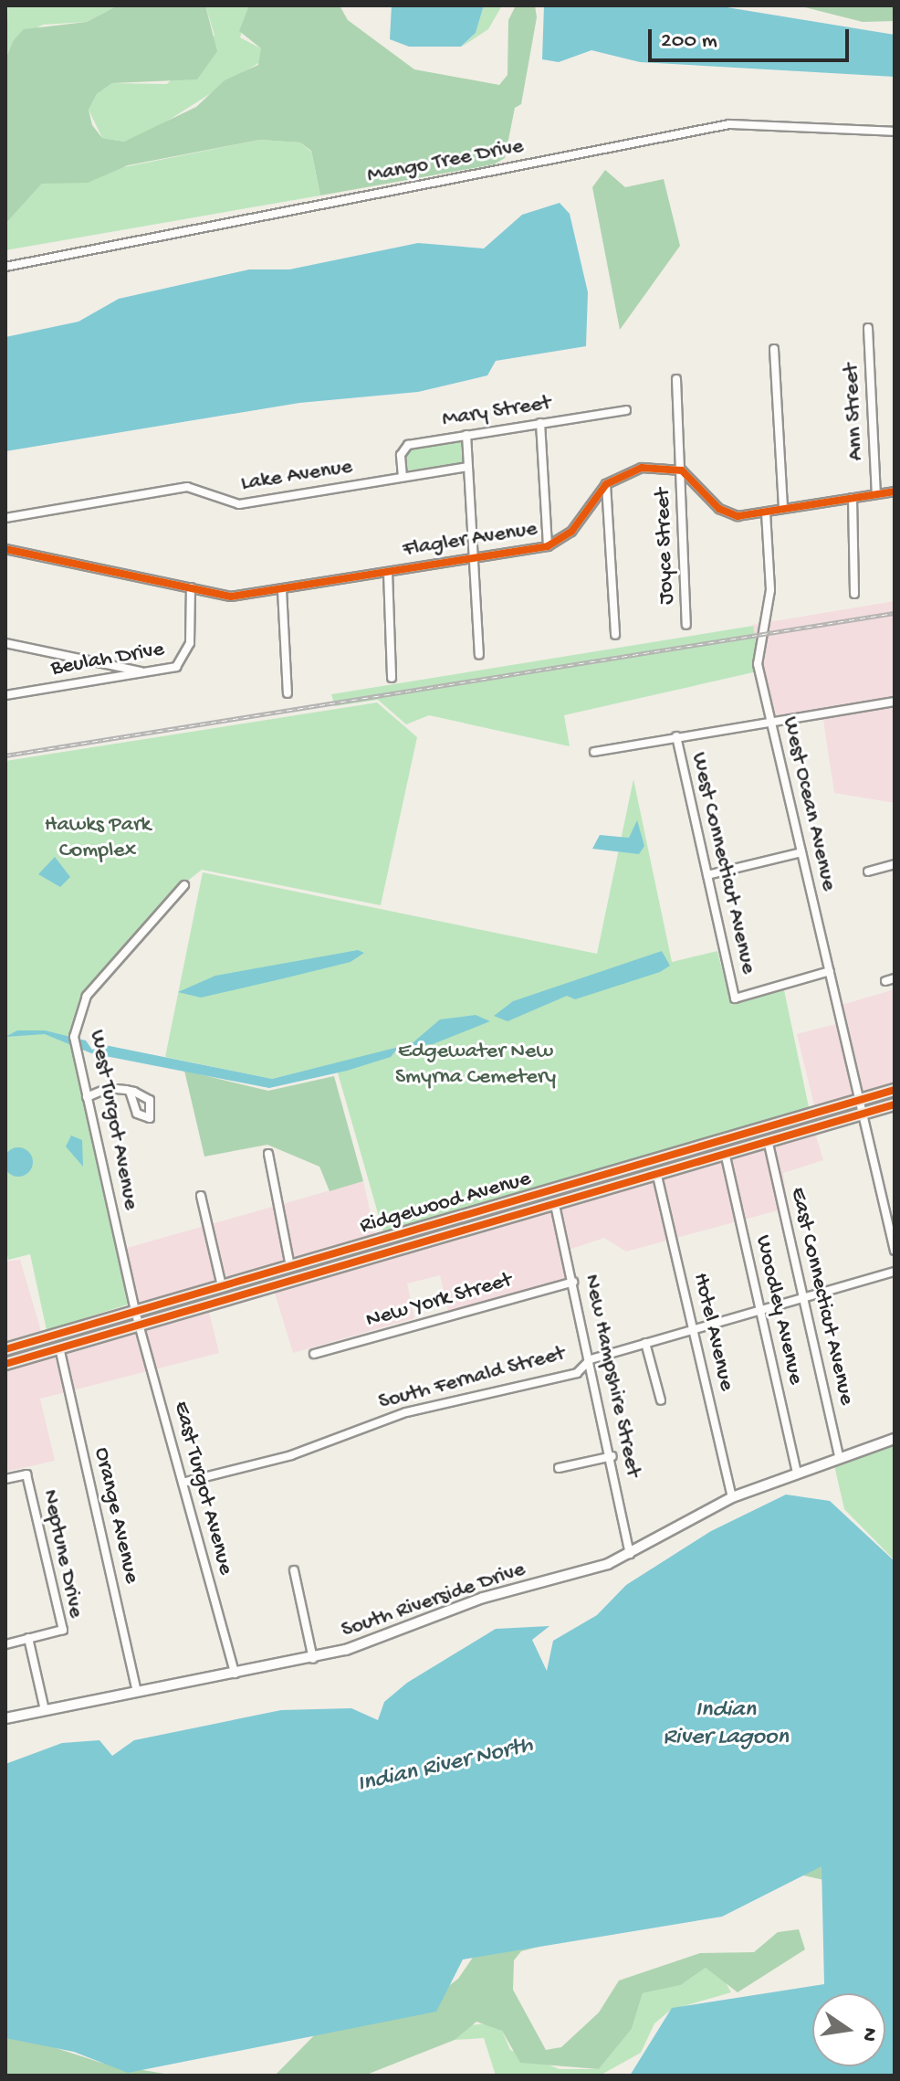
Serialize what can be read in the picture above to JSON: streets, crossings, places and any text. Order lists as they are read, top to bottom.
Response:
{
  "streets": {
    "main road": ["Ridgewood Avenue"],
    "street": [
      "Mango Tree Drive",
      "Mary Street",
      "Ann Street",
      "Lake Avenue",
      "Flagler Avenue",
      "Joyce Street",
      "Beulah Drive",
      "West Ocean Avenue",
      "West Connecticut Avenue",
      "West Turgot Avenue",
      "East Connecticut Avenue",
      "New York Street",
      "Woodley Avenue",
      "Hotel Avenue",
      "New Hampshire Street",
      "South Fernald Street",
      "East Turgot Avenue",
      "Orange Avenue",
      "Neptune Drive",
      "South Riverside Drive"
    ]
  },
  "crossings": [
    ["Mary Street", "Lake Avenue"],
    ["Flagler Avenue", "Joyce Street"],
    ["Flagler Avenue", "Beulah Drive"],
    ["West Ocean Avenue", "West Connecticut Avenue"],
    ["West Ocean Avenue", "Ridgewood Avenue"],
    ["West Turgot Avenue", "Ridgewood Avenue"],
    ["West Turgot Avenue", "East Turgot Avenue"],
    ["Ridgewood Avenue", "East Connecticut Avenue"],
    ["Ridgewood Avenue", "Woodley Avenue"],
    ["Ridgewood Avenue", "Hotel Avenue"],
    ["Ridgewood Avenue", "New Hampshire Street"],
    ["Ridgewood Avenue", "East Turgot Avenue"],
    ["Ridgewood Avenue", "Orange Avenue"],
    ["East Connecticut Avenue", "South Fernald Street"],
    ["East Connecticut Avenue", "South Riverside Drive"],
    ["New York Street", "New Hampshire Street"],
    ["Woodley Avenue", "South Fernald Street"],
    ["Woodley Avenue", "South Riverside Drive"],
    ["Hotel Avenue", "South Fernald Street"],
    ["Hotel Avenue", "South Riverside Drive"],
    ["New Hampshire Street", "South Fernald Street"],
    ["New Hampshire Street", "South Riverside Drive"],
    ["South Fernald Street", "East Turgot Avenue"],
    ["East Turgot Avenue", "South Riverside Drive"],
    ["Orange Avenue", "South Riverside Drive"]
  ],
  "water": ["Indian River Lagoon", "Indian River North"],
  "parks": ["Hawks Park Complex", "Edgewater New Smyrna Cemetery"],
  "scale_bar": "200 m",
  "north": "right"
}
